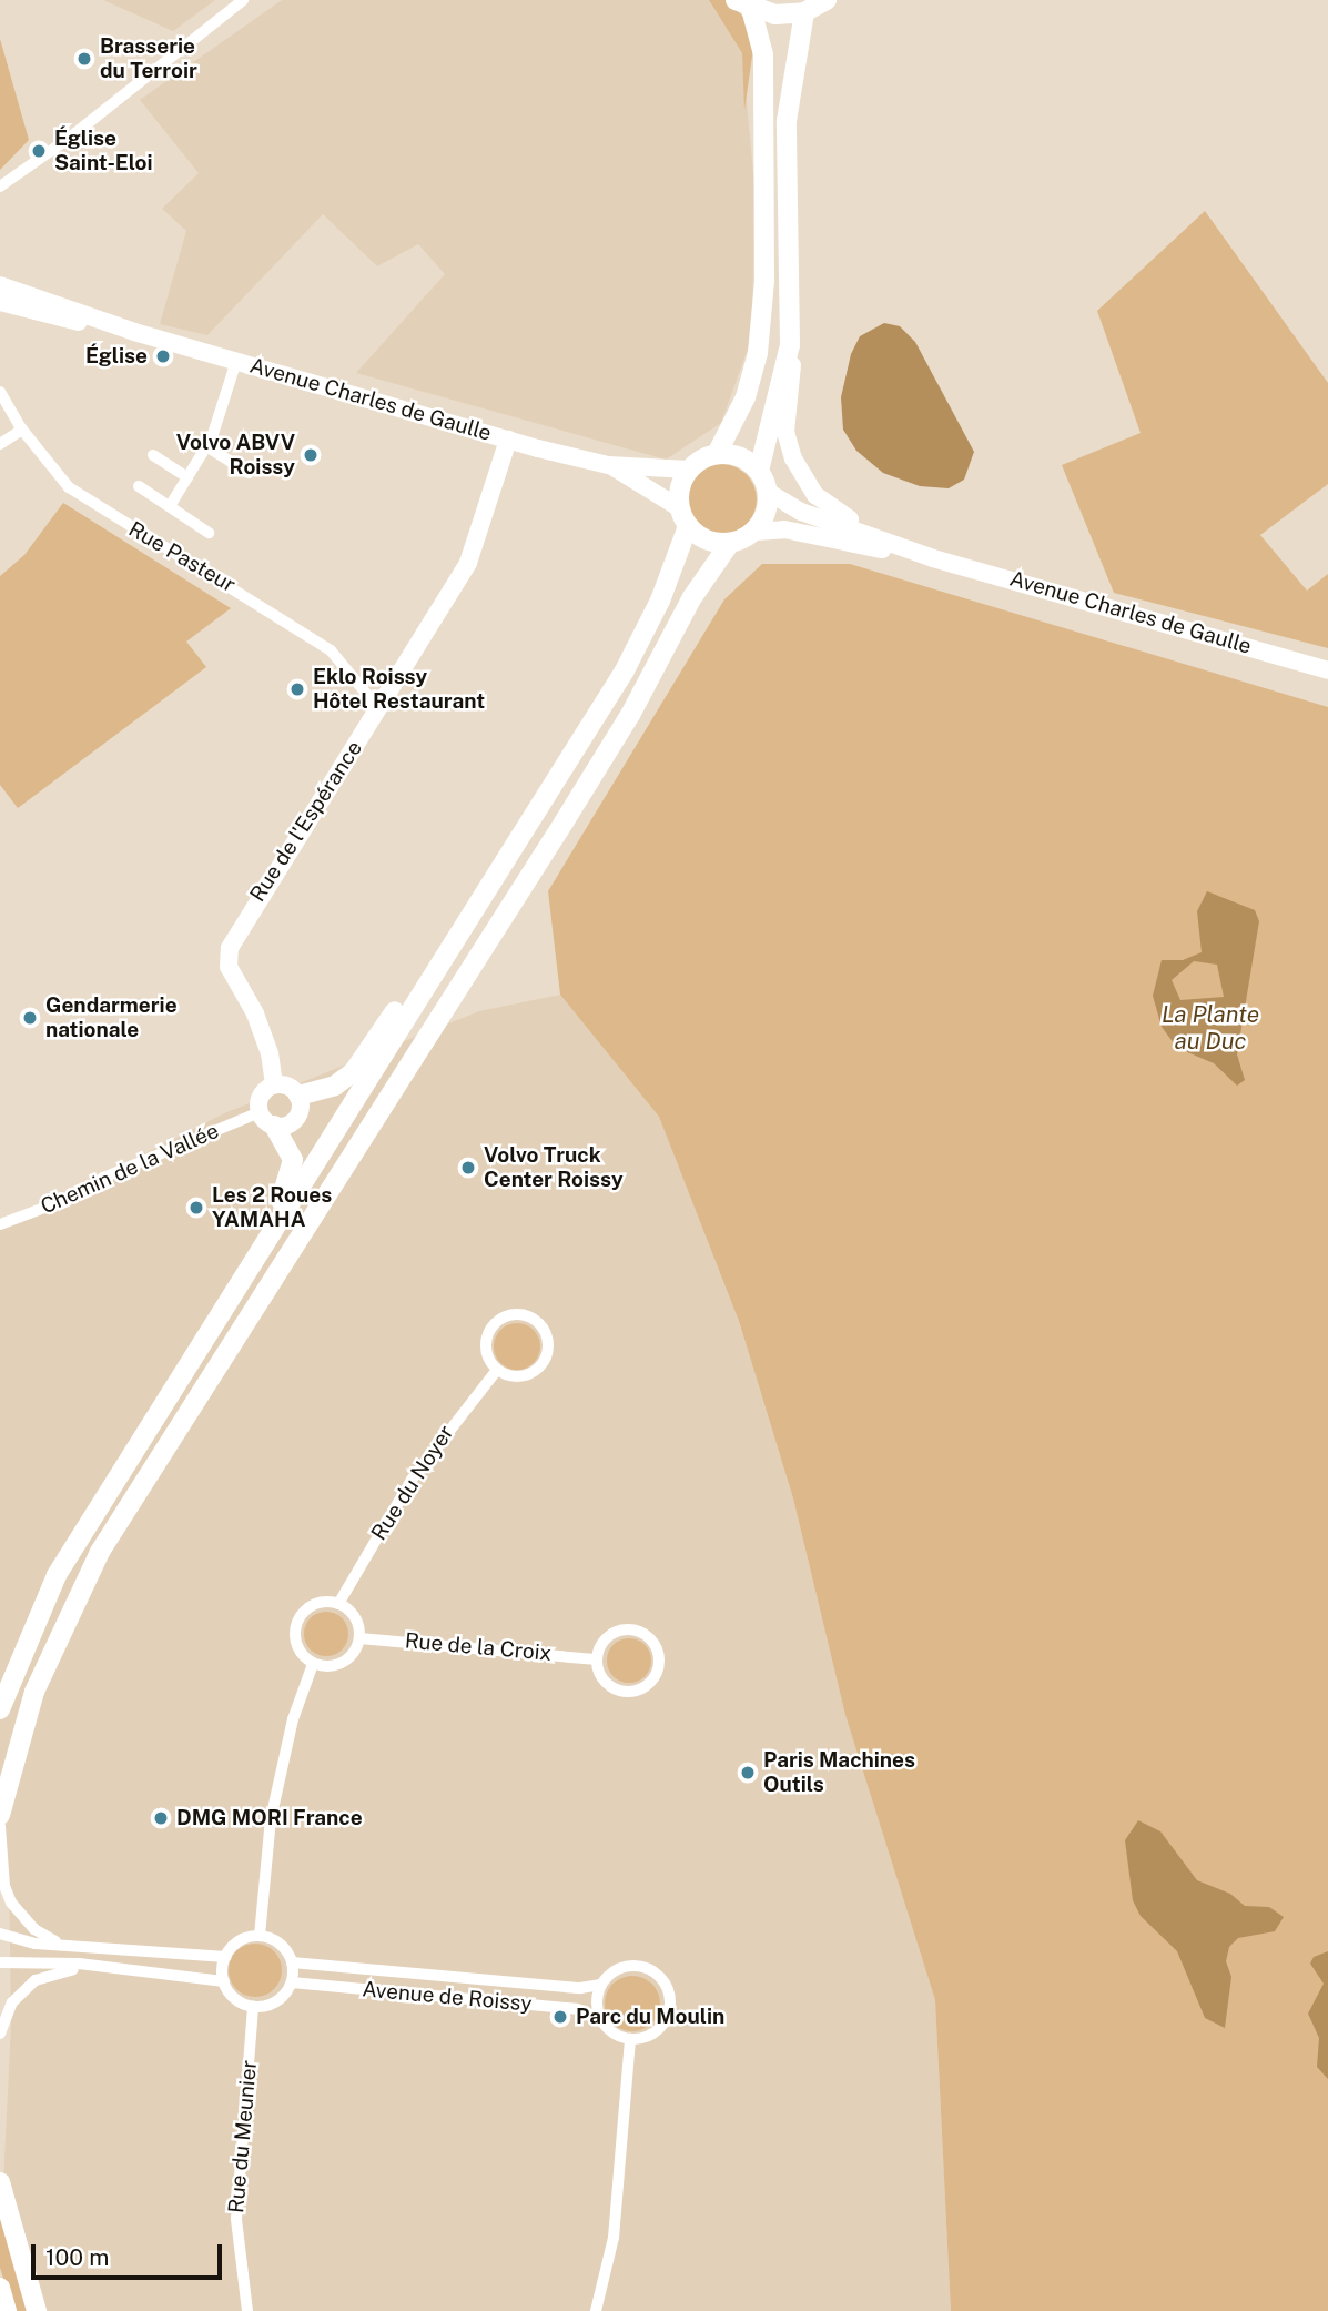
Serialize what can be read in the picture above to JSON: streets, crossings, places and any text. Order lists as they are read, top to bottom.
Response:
{
  "streets": {
    "main road": ["Avenue Charles de Gaulle", "Rue de l'Espérance"],
    "street": [
      "Rue Pasteur",
      "Chemin de la Vallée",
      "Rue du Noyer",
      "Rue de la Croix",
      "Avenue de Roissy",
      "Rue du Meunier"
    ]
  },
  "crossings": [
    ["Avenue Charles de Gaulle", "Rue de l'Espérance"],
    ["Rue Pasteur", "Rue de l'Espérance"],
    ["Rue de l'Espérance", "Chemin de la Vallée"],
    ["Rue du Noyer", "Rue de la Croix"],
    ["Avenue de Roissy", "Rue du Meunier"]
  ],
  "water": ["La Plante au Duc"],
  "places": [
    "Brasserie du Terroir",
    "Église Saint-Eloi",
    "Église",
    "Volvo ABVV Roissy",
    "Eklo Roissy Hôtel Restaurant",
    "Gendarmerie nationale",
    "Volvo Truck Center Roissy",
    "Les 2 Roues YAMAHA",
    "Paris Machines Outils",
    "DMG MORI France",
    "Parc du Moulin"
  ],
  "scale_bar": "100 m"
}
